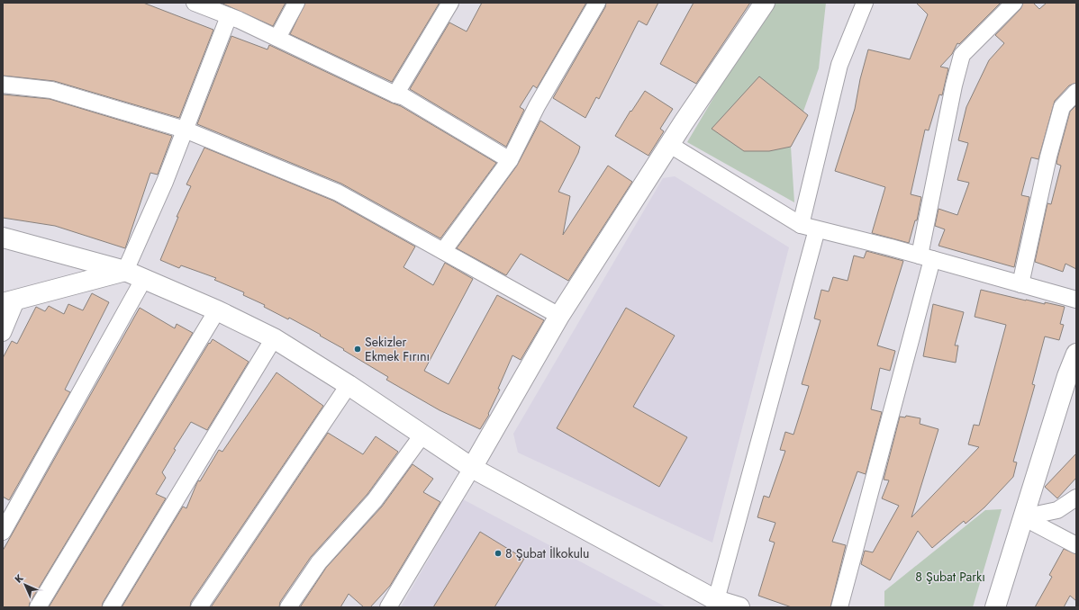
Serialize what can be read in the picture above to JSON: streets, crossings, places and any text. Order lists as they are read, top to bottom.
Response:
{
  "parks": ["8 Şubat Parkı"],
  "places": ["Sekizler Ekmek Fırını", "8 Şubat İlkokulu"],
  "north": "top left"
}
